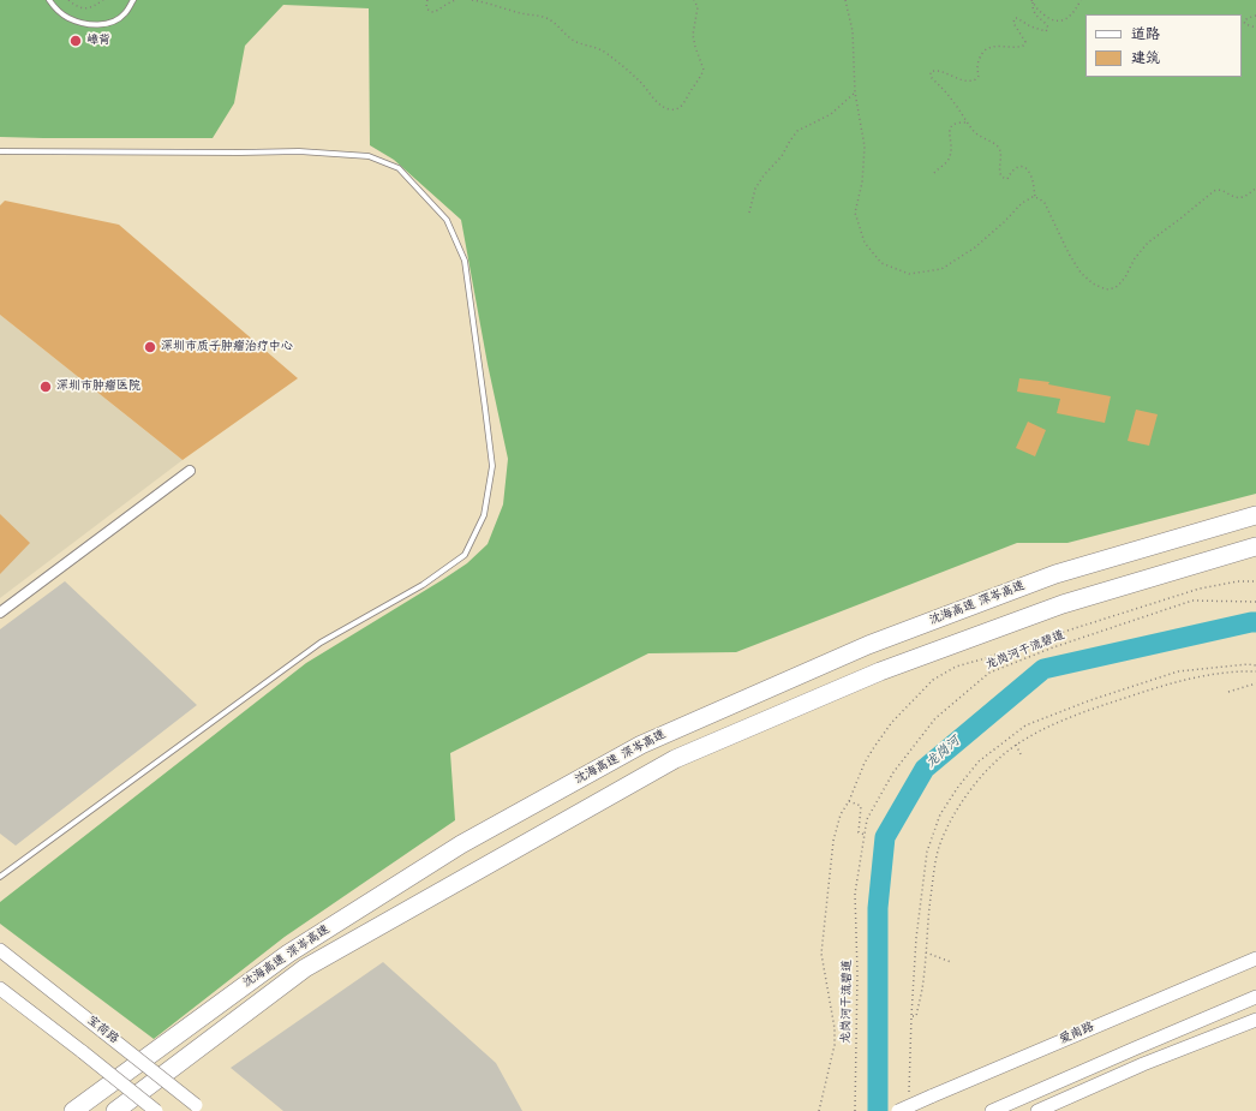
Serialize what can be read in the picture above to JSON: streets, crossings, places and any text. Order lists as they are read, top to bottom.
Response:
{
  "streets": {
    "highway": ["沈海高速 深岑高速"],
    "main road": ["宝荷路", "爱南路"],
    "path": ["龙岗河干流碧道"]
  },
  "water": ["龙岗河"],
  "places": ["嶂背", "深圳市质子肿瘤治疗中心", "深圳市肿瘤医院"],
  "legend": ["道路", "建筑"]
}
